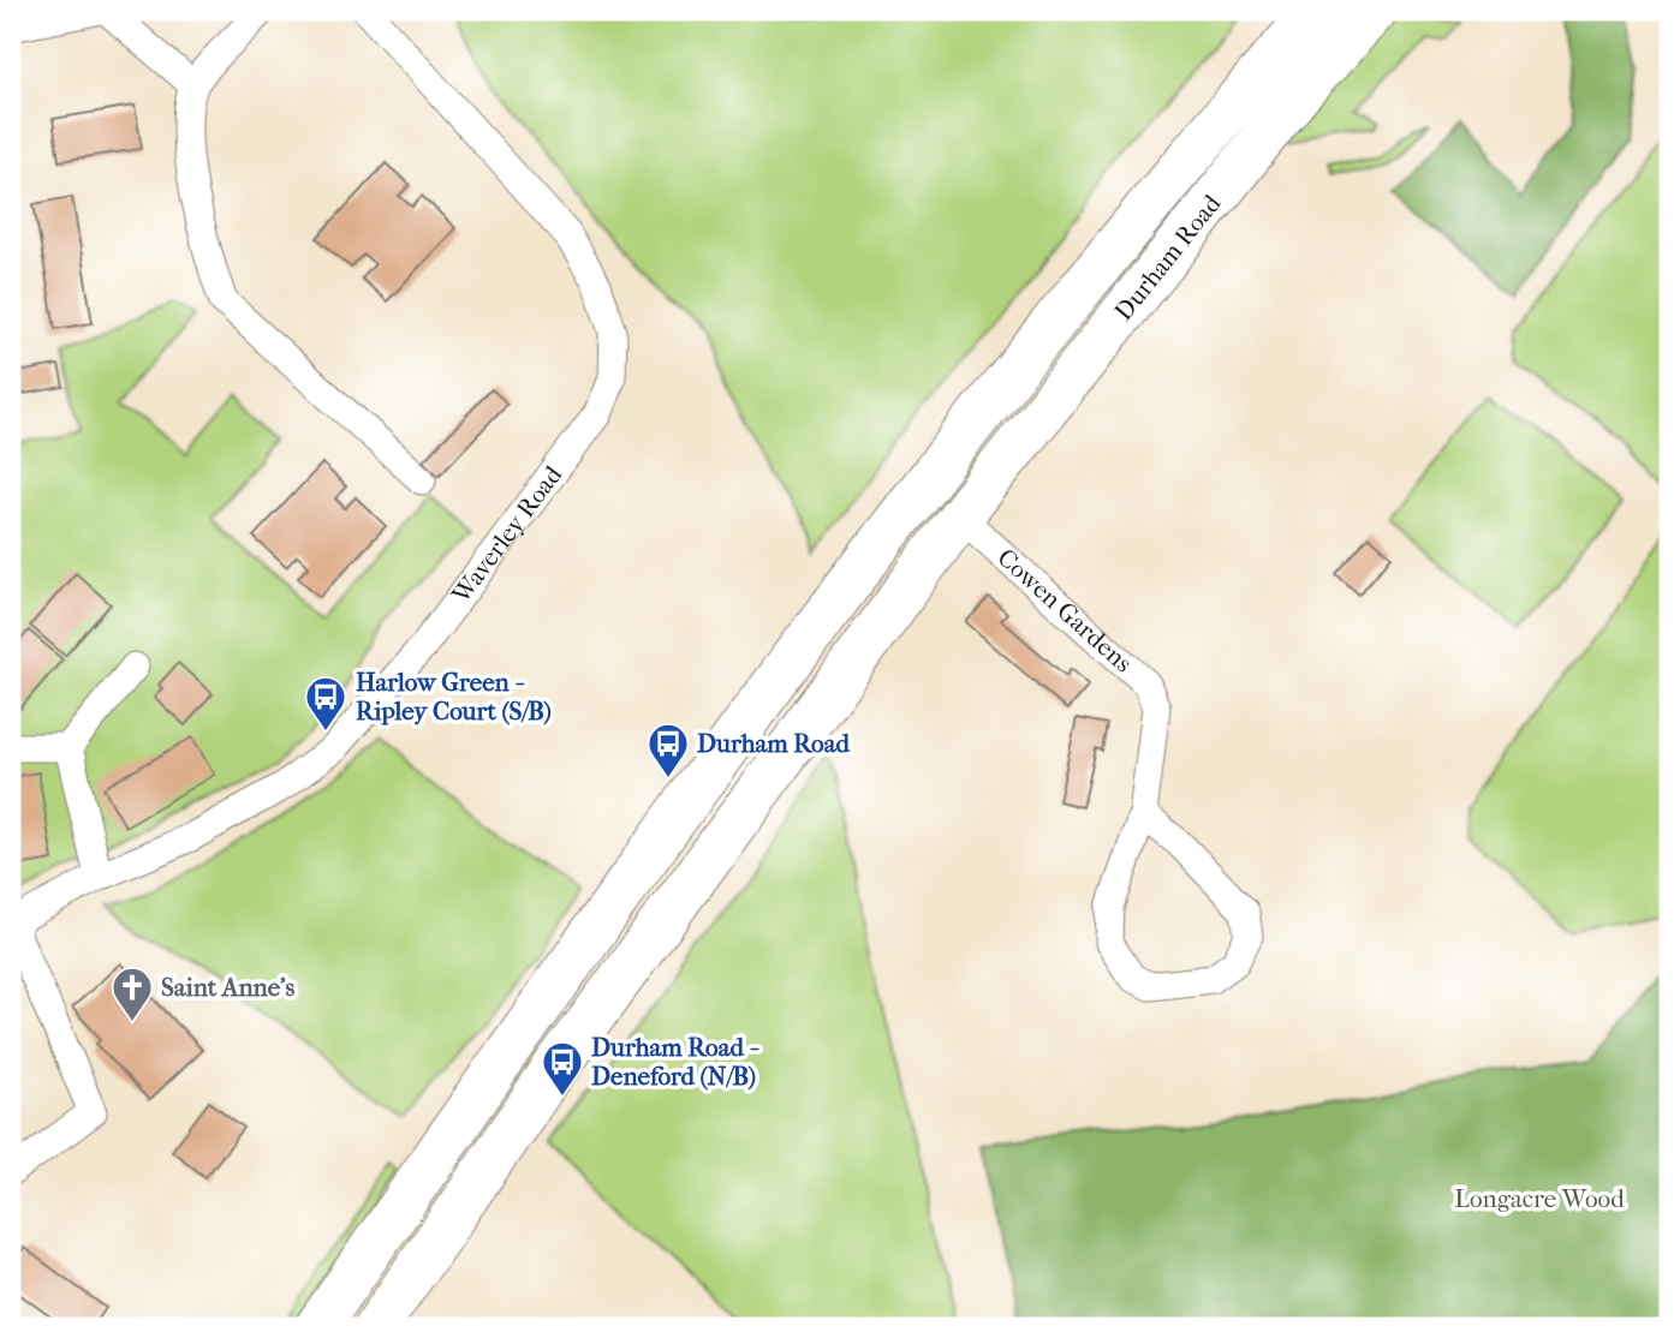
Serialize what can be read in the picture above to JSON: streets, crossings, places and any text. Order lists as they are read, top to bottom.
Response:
{
  "streets": {
    "main road": ["Durham Road"],
    "street": ["Waverley Road", "Cowen Gardens"]
  },
  "crossings": [
    ["Durham Road", "Cowen Gardens"]
  ],
  "parks": ["Longacre Wood"],
  "places": {
    "bus stop": ["Harlow Green - Ripley Court (S/B)", "Durham Road", "Durham Road - Deneford (N/B)"],
    "church": ["Saint Anne's"]
  }
}
